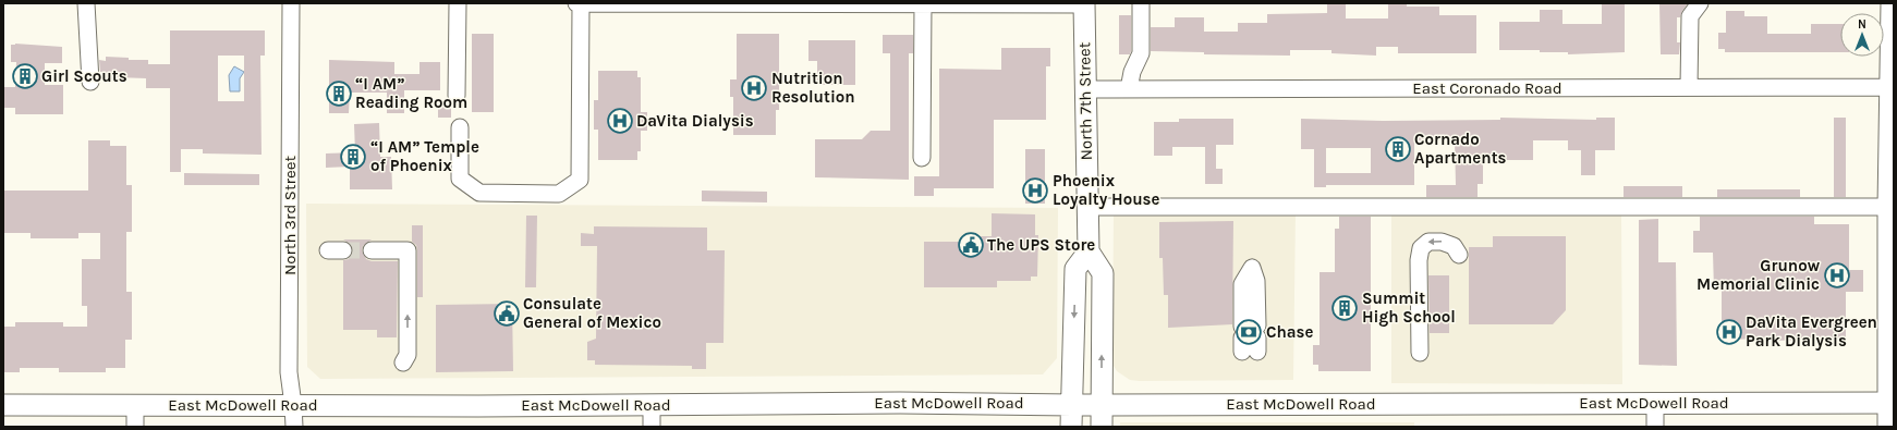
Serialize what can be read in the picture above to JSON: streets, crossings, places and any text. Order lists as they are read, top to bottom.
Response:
{
  "streets": {
    "main road": ["North 7th Street", "East McDowell Road"],
    "street": ["East Coronado Road", "North 3rd Street"]
  },
  "crossings": [
    ["East Coronado Road", "North 7th Street"],
    ["North 3rd Street", "East McDowell Road"]
  ],
  "places": {
    "building": [
      "Girl Scouts",
      "“I AM” Reading Room",
      "Cornado Apartments",
      "“I AM” Temple of Phoenix",
      "Summit High School"
    ],
    "hospital": [
      "Nutrition Resolution",
      "DaVita Dialysis",
      "Phoenix Loyalty House",
      "Grunow Memorial Clinic",
      "DaVita Evergreen Park Dialysis"
    ],
    "public building": ["The UPS Store", "Consulate General of Mexico"],
    "bank": ["Chase"]
  },
  "north": "top"
}
